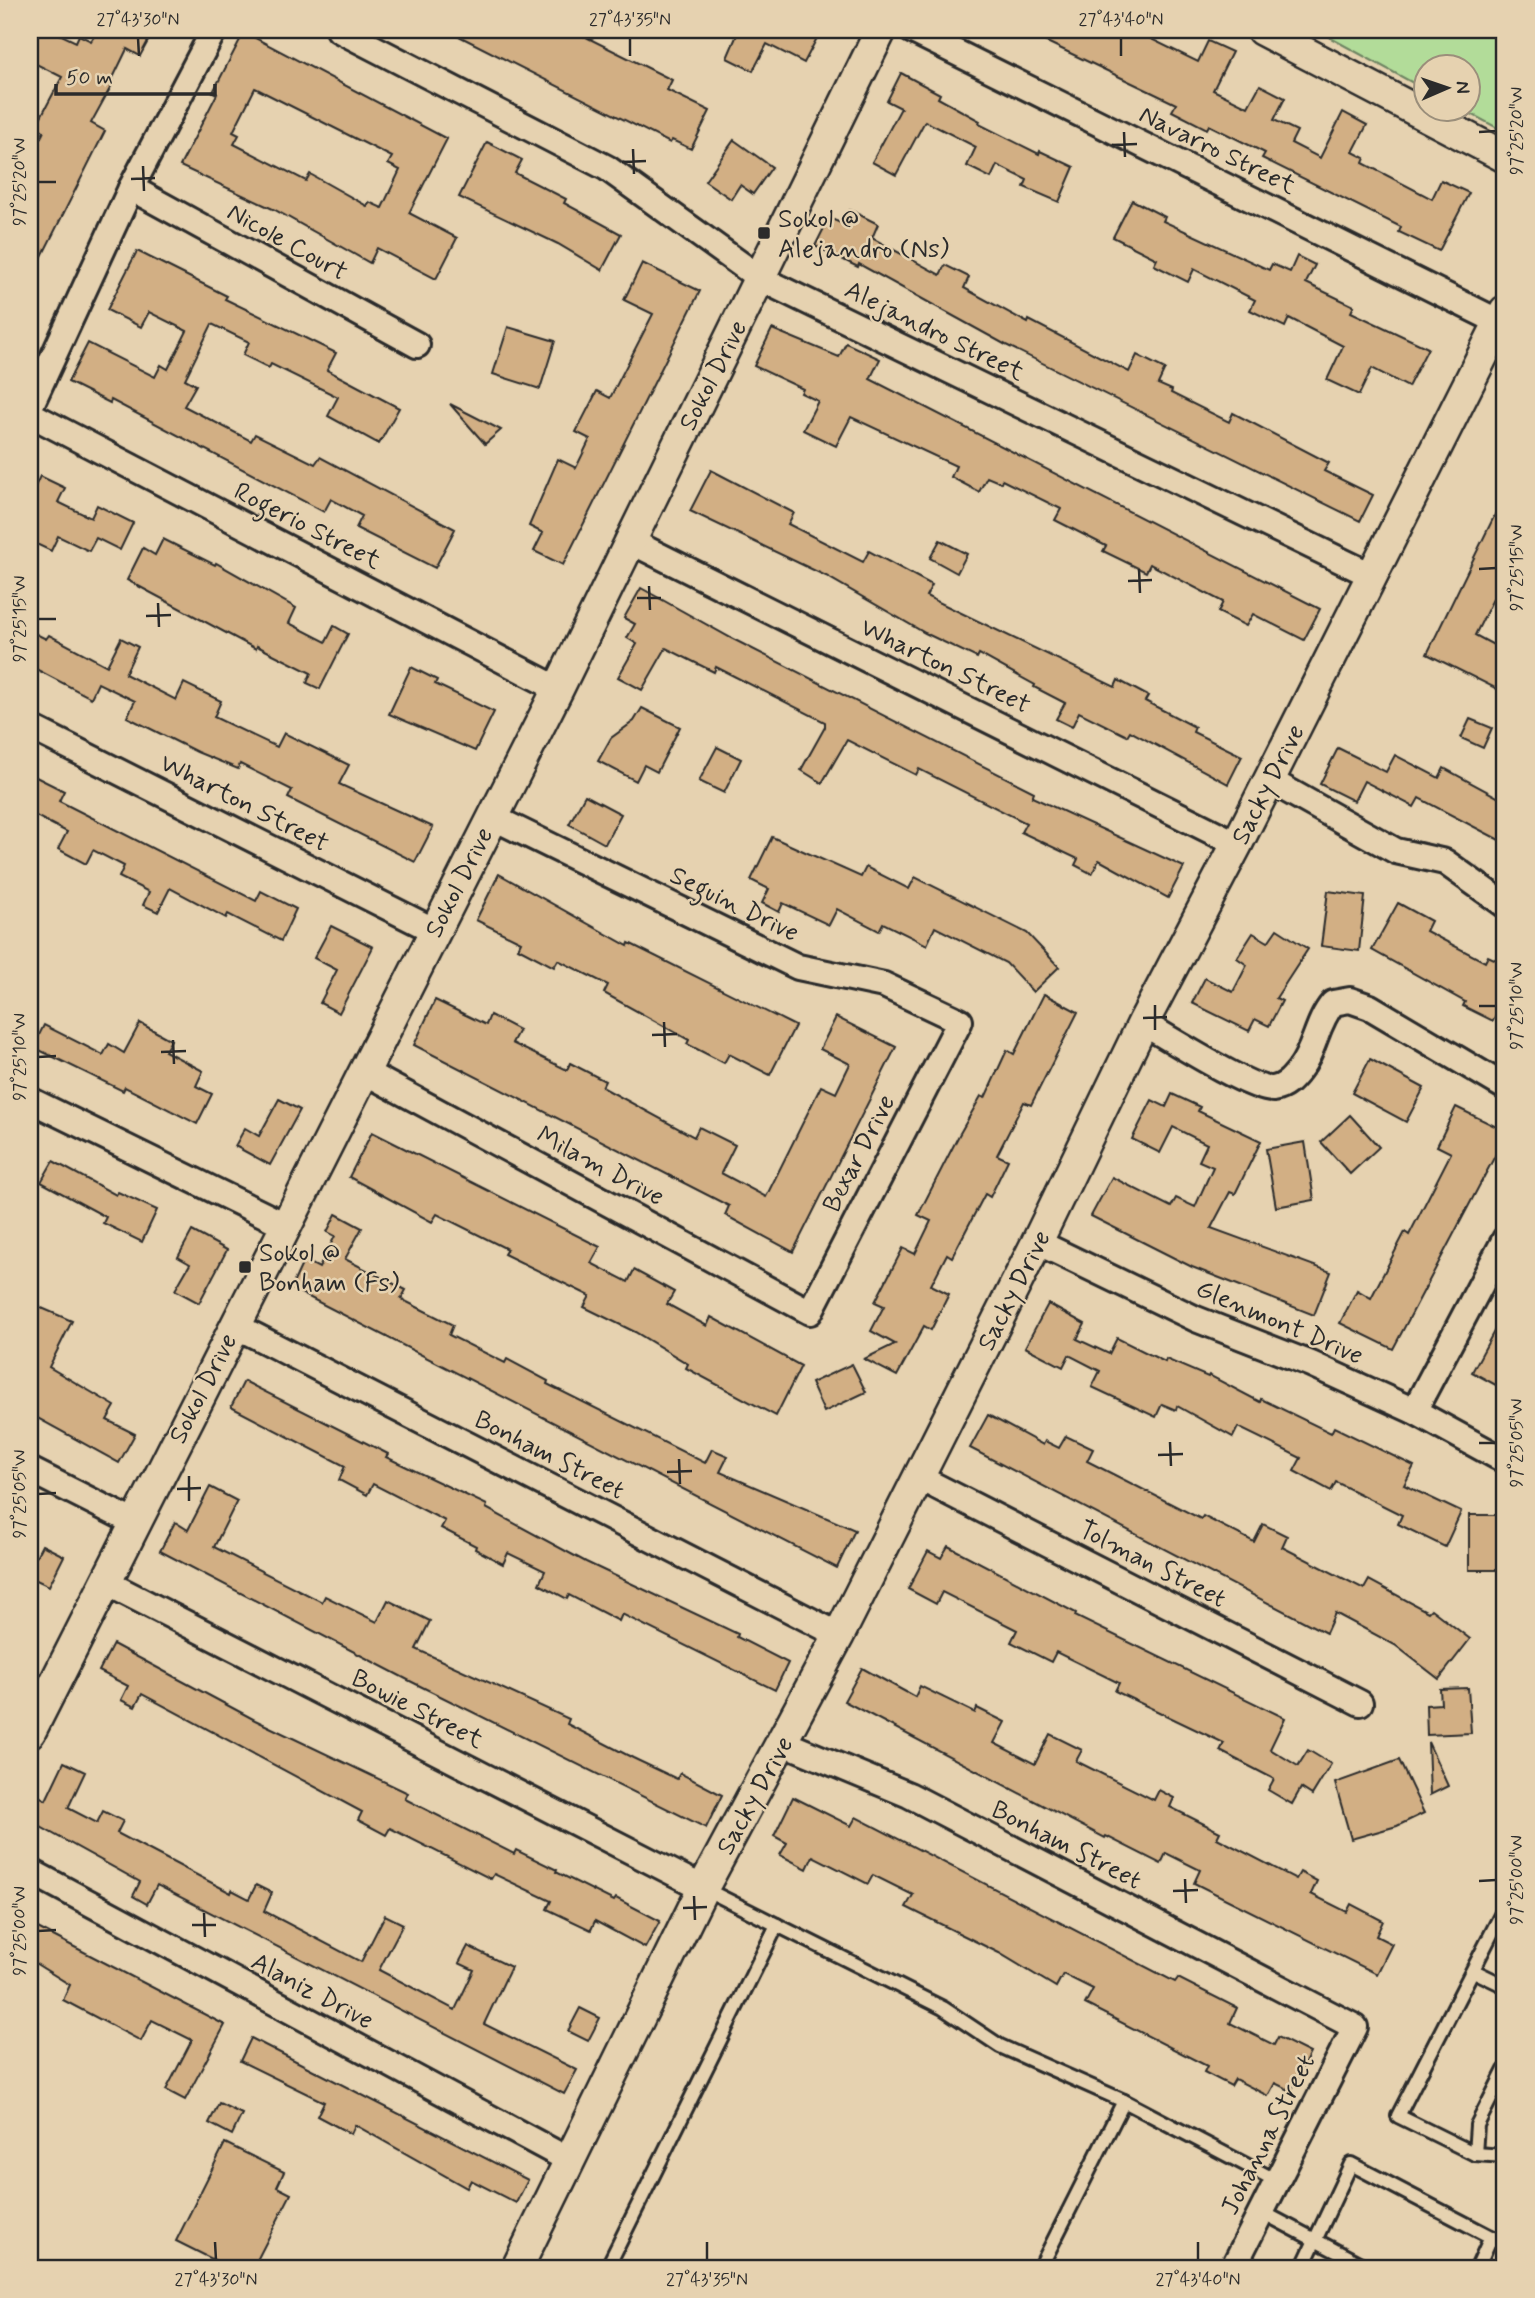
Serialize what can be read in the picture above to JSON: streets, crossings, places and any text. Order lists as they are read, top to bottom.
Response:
{
  "streets": {
    "street": [
      "Navarro Street",
      "Nicole Court",
      "Alejandro Street",
      "Sokol Drive",
      "Rogerio Street",
      "Wharton Street",
      "Sacky Drive",
      "Seguin Drive",
      "Bexar Drive",
      "Milam Drive",
      "Glenmont Drive",
      "Bonham Street",
      "Tolman Street",
      "Bowie Street",
      "Alaniz Drive",
      "Johanna Street"
    ]
  },
  "crossings": [
    ["Navarro Street", "Sacky Drive"],
    ["Alejandro Street", "Sokol Drive"],
    ["Alejandro Street", "Sacky Drive"],
    ["Sokol Drive", "Rogerio Street"],
    ["Sokol Drive", "Wharton Street"],
    ["Sokol Drive", "Seguin Drive"],
    ["Sokol Drive", "Milam Drive"],
    ["Sokol Drive", "Bonham Street"],
    ["Sokol Drive", "Bowie Street"],
    ["Wharton Street", "Sacky Drive"],
    ["Sacky Drive", "Glenmont Drive"],
    ["Sacky Drive", "Bonham Street"],
    ["Sacky Drive", "Tolman Street"],
    ["Sacky Drive", "Bowie Street"],
    ["Sacky Drive", "Alaniz Drive"],
    ["Seguin Drive", "Bexar Drive"],
    ["Bexar Drive", "Milam Drive"],
    ["Bonham Street", "Johanna Street"]
  ],
  "places": {
    "transit": ["Sokol @ Alejandro (Ns)", "Sokol @ Bonham (Fs)"]
  },
  "scale_bar": "50 m",
  "north": "right",
  "coordinates": [
    "27°43'30\"N",
    "27°43'35\"N",
    "27°43'40\"N",
    "97°25'20\"W",
    "97°25'15\"W",
    "97°25'10\"W",
    "97°25'05\"W",
    "97°25'00\"W"
  ]
}
